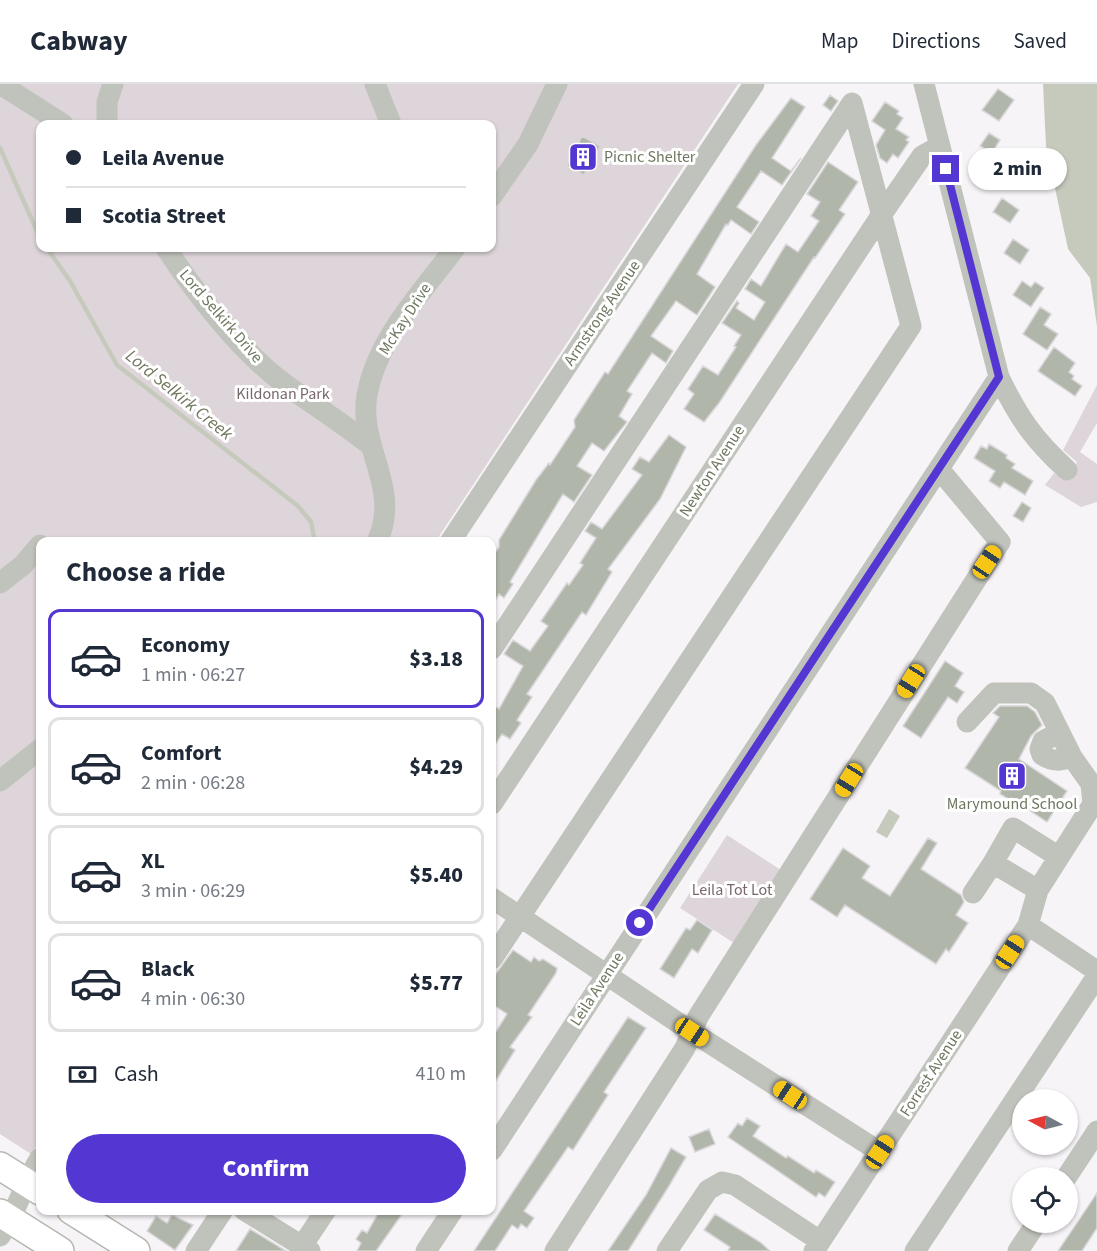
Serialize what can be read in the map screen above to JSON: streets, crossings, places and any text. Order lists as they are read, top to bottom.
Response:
{
  "streets": {
    "street": [
      "Armstrong Avenue",
      "Lord Selkirk Drive",
      "McKay Drive",
      "Newton Avenue",
      "Leila Avenue",
      "Forrest Avenue"
    ]
  },
  "crossings": [
    ["Lord Selkirk Drive", "McKay Drive"]
  ],
  "water": ["Lord Selkirk Creek"],
  "parks": ["Kildonan Park", "Leila Tot Lot"],
  "places": {
    "building": ["Picnic Shelter", "Marymound School"]
  },
  "north": "left",
  "page": {
    "header": "Cabway",
    "nav": ["Map", "Directions", "Saved"],
    "banner": ["Leila Avenue", "Scotia Street"],
    "bubble": "2 min",
    "heading": "Choose a ride",
    "list": [
      {
        "name": "Economy",
        "note": "1 min · 06:27",
        "value": "$3.18"
      },
      {
        "name": "Comfort",
        "note": "2 min · 06:28",
        "value": "$4.29"
      },
      {
        "name": "XL",
        "note": "3 min · 06:29",
        "value": "$5.40"
      },
      {
        "name": "Black",
        "note": "4 min · 06:30",
        "value": "$5.77"
      }
    ],
    "pay": ["Cash", "410 m"],
    "buttons": "Confirm"
  }
}
